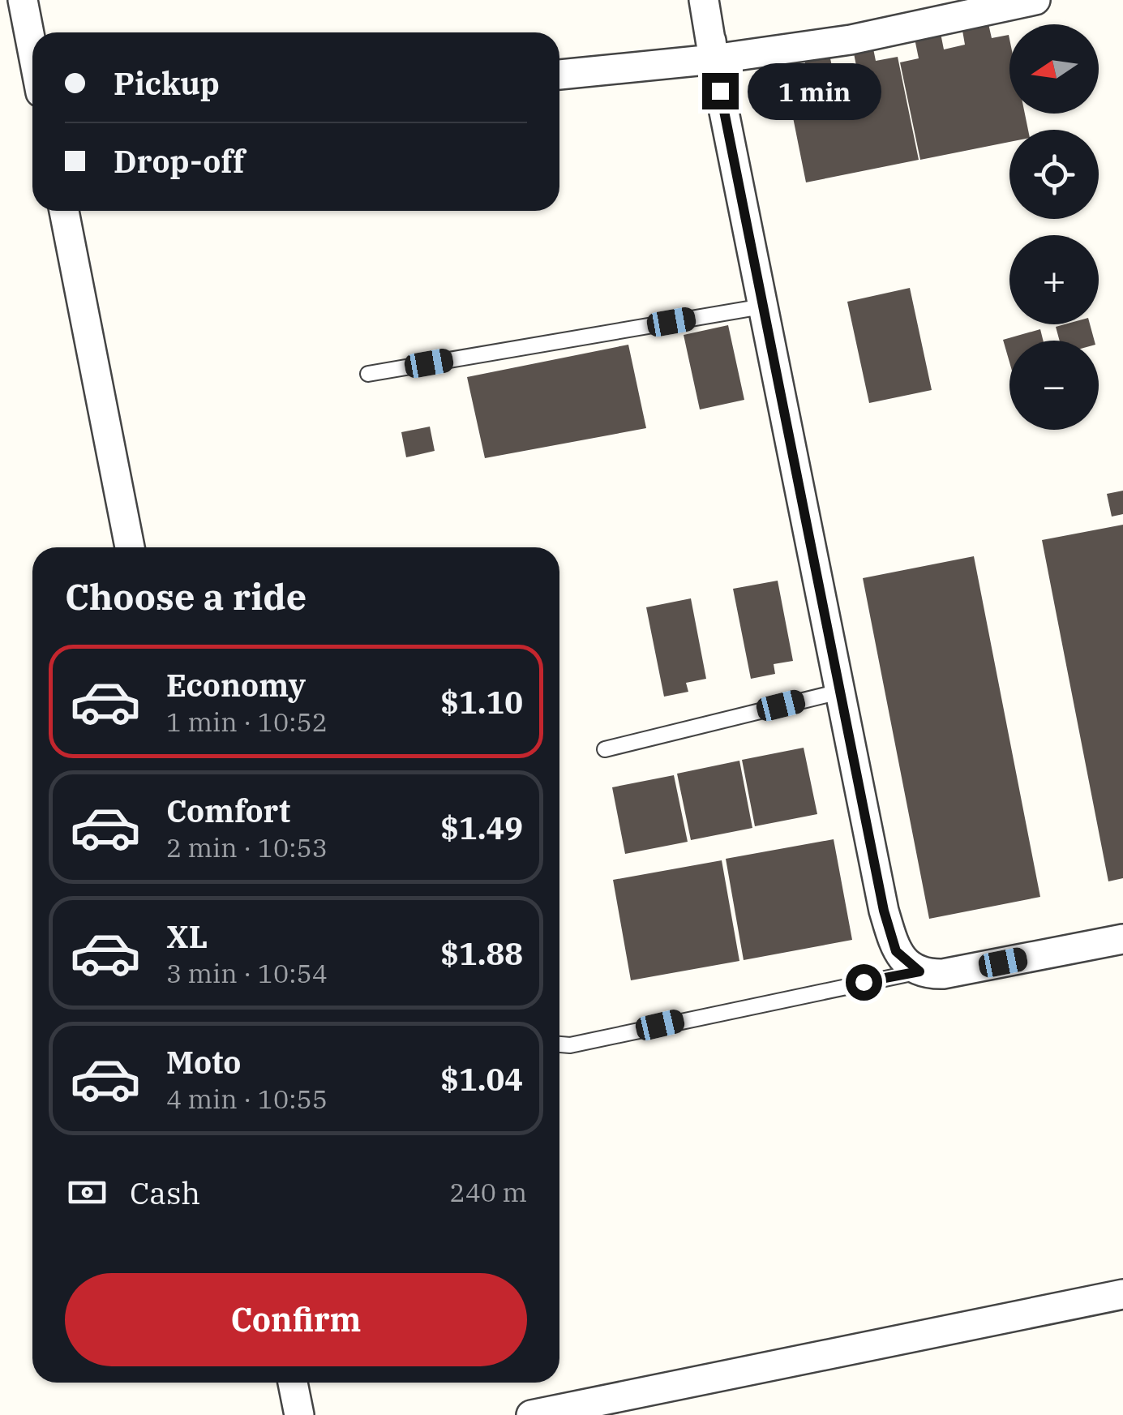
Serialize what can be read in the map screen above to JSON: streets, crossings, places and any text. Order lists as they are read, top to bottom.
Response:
{
  "north": "left",
  "page": {
    "map_buttons": ["+", "−"],
    "banner": ["Pickup", "Drop-off"],
    "bubble": "1 min",
    "heading": "Choose a ride",
    "list": [
      {
        "name": "Economy",
        "note": "1 min · 10:52",
        "value": "$1.10"
      },
      {
        "name": "Comfort",
        "note": "2 min · 10:53",
        "value": "$1.49"
      },
      {
        "name": "XL",
        "note": "3 min · 10:54",
        "value": "$1.88"
      },
      {
        "name": "Moto",
        "note": "4 min · 10:55",
        "value": "$1.04"
      }
    ],
    "pay": ["Cash", "240 m"],
    "buttons": "Confirm"
  }
}
